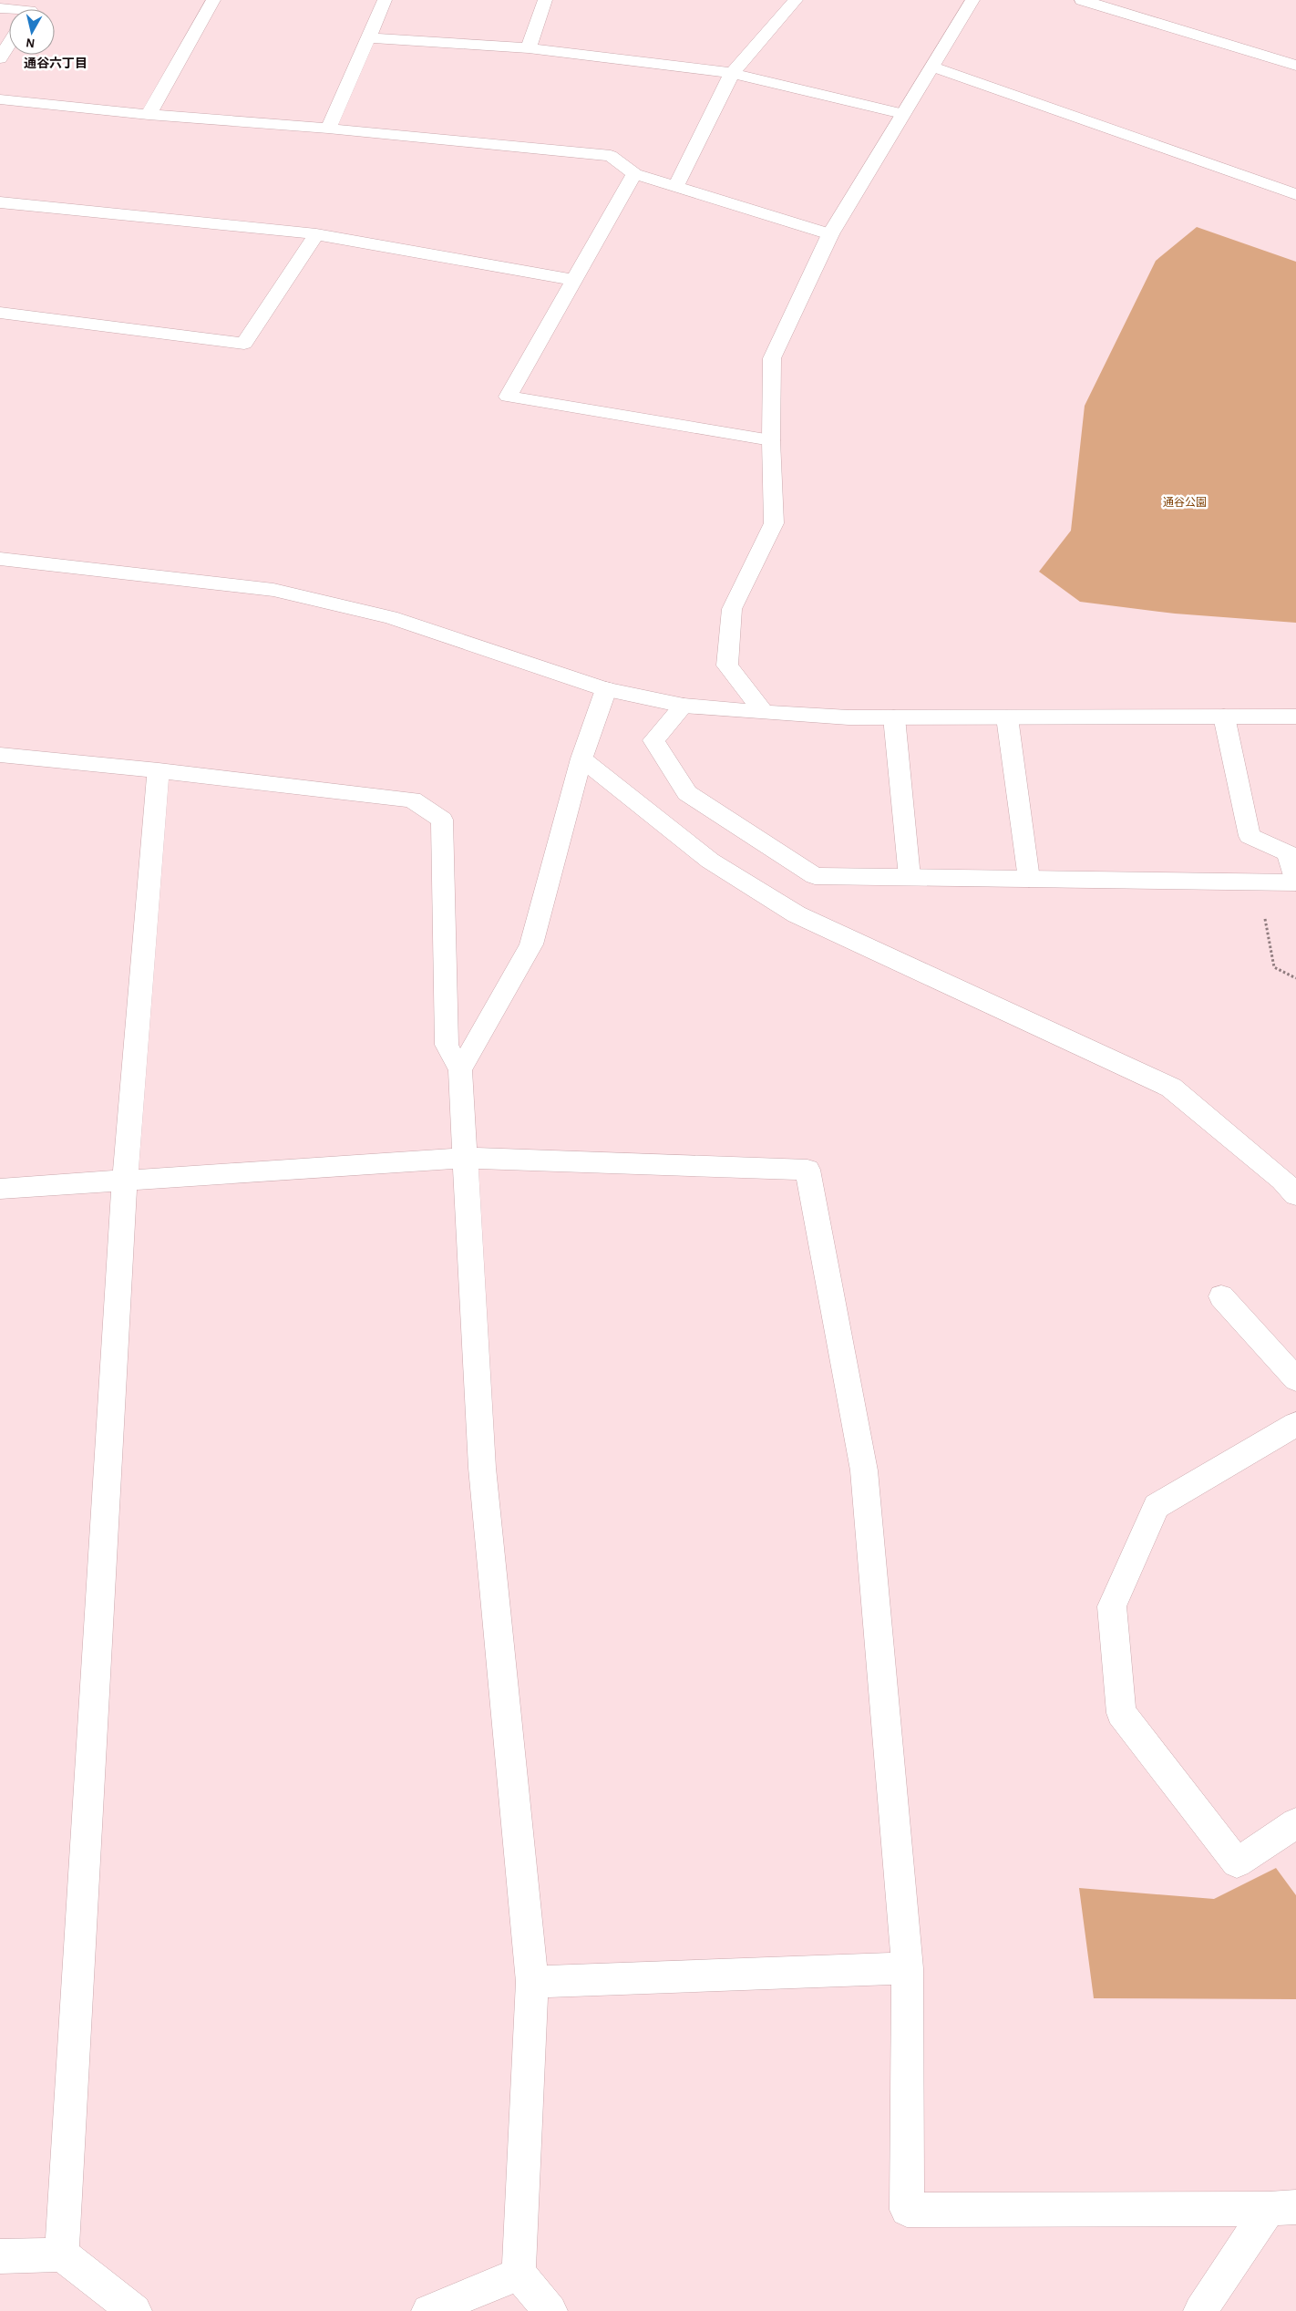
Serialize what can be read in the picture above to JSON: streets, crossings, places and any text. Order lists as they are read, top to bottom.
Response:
{
  "districts": ["通谷六丁目"],
  "parks": ["通谷公園"],
  "north": "bottom"
}
